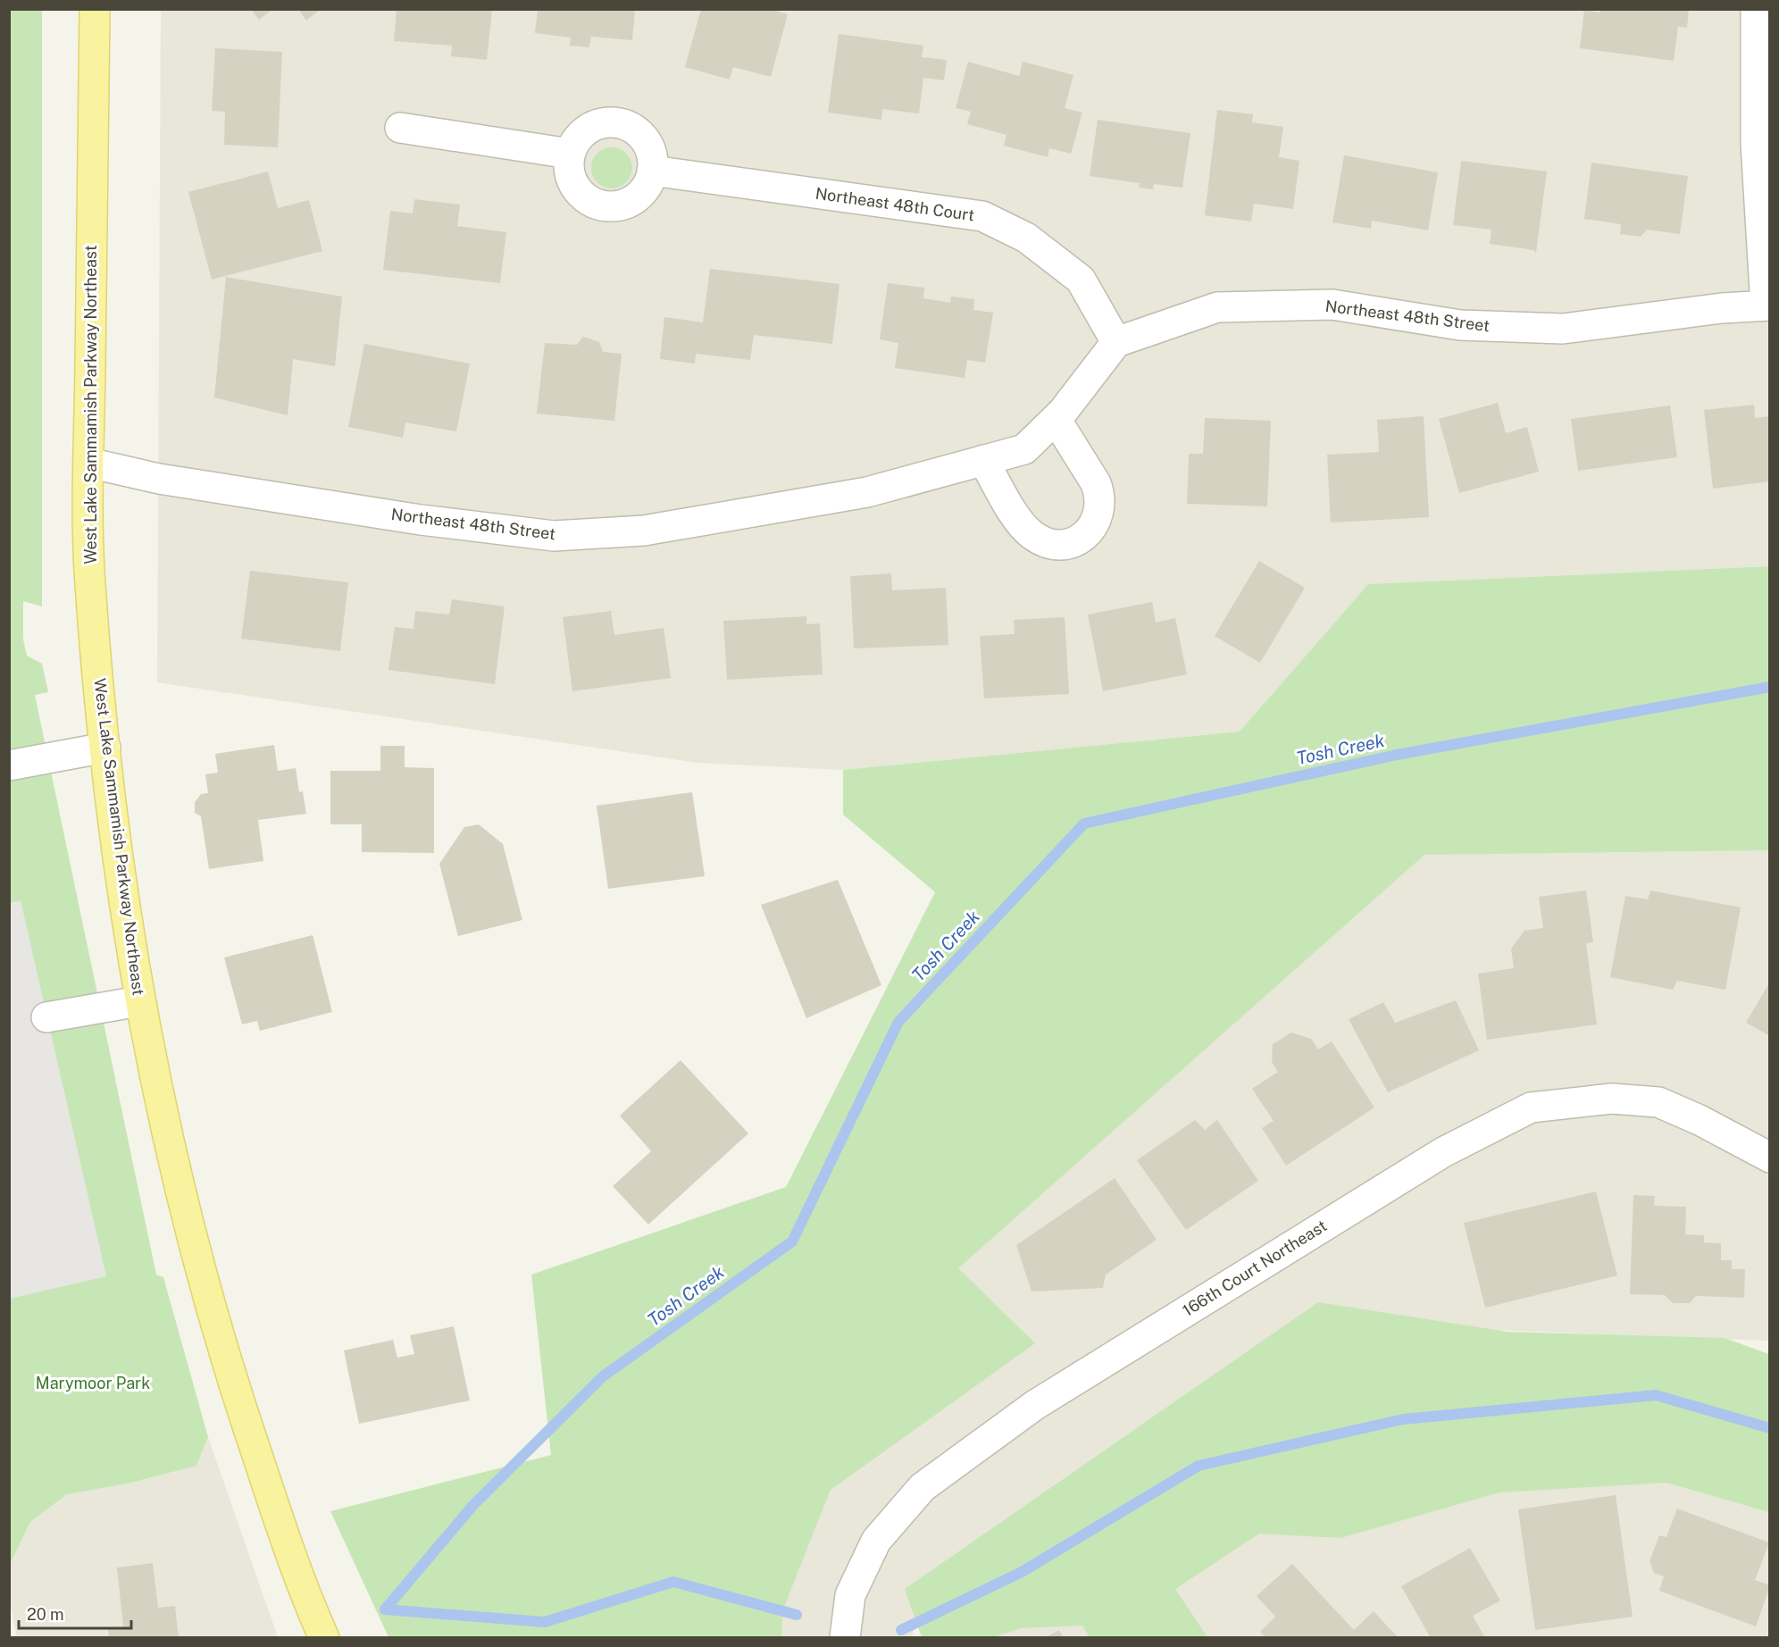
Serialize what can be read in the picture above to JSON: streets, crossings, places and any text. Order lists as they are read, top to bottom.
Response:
{
  "streets": {
    "main road": ["West Lake Sammamish Parkway Northeast"],
    "street": ["Northeast 48th Court", "Northeast 48th Street", "166th Court Northeast"]
  },
  "crossings": [
    ["Northeast 48th Court", "Northeast 48th Street"],
    ["Northeast 48th Street", "West Lake Sammamish Parkway Northeast"]
  ],
  "water": ["Tosh Creek"],
  "parks": ["Marymoor Park"],
  "scale_bar": "20 m"
}
